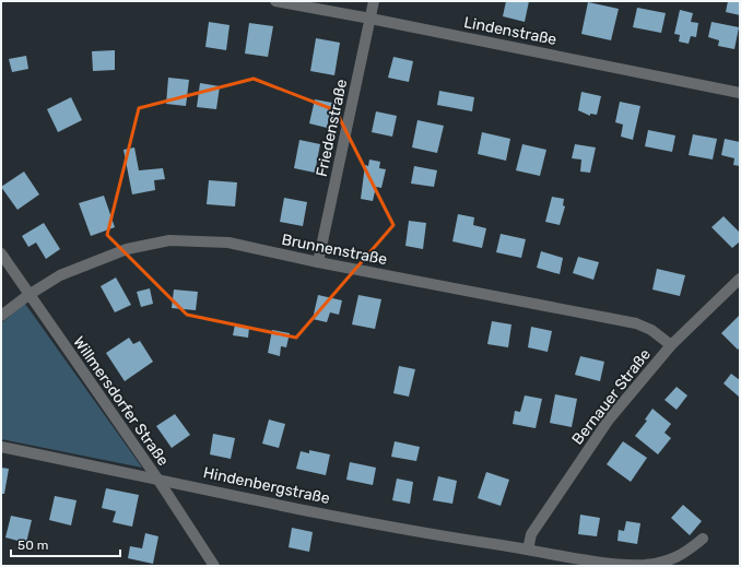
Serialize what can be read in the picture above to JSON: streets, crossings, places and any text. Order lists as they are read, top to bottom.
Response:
{
  "streets": {
    "street": [
      "Lindenstraße",
      "Friedenstraße",
      "Brunnenstraße",
      "Bernauer Straße",
      "Willmersdorfer Straße",
      "Hindenbergstraße"
    ]
  },
  "crossings": [
    ["Lindenstraße", "Friedenstraße"],
    ["Friedenstraße", "Brunnenstraße"],
    ["Brunnenstraße", "Bernauer Straße"],
    ["Brunnenstraße", "Willmersdorfer Straße"],
    ["Bernauer Straße", "Hindenbergstraße"],
    ["Willmersdorfer Straße", "Hindenbergstraße"]
  ],
  "scale_bar": "50 m"
}
